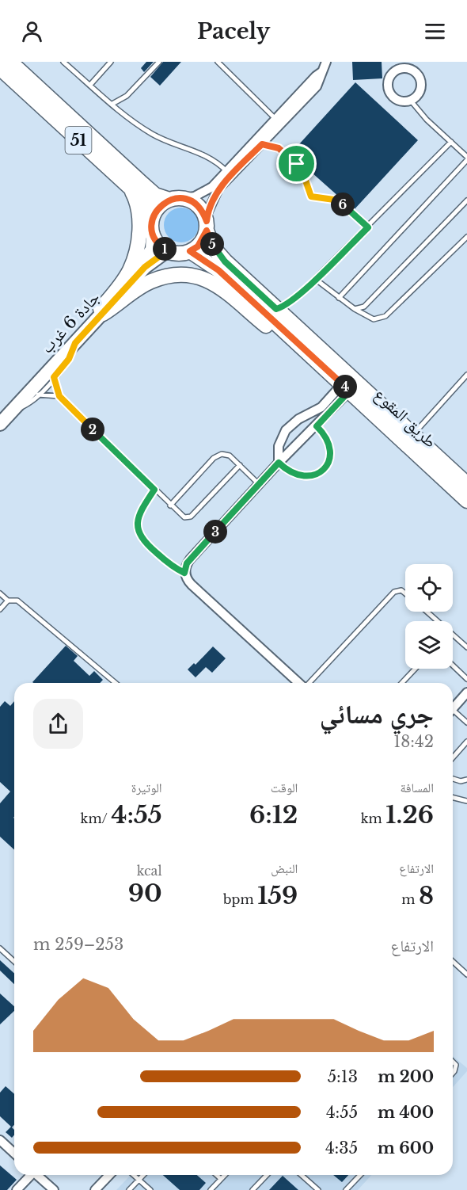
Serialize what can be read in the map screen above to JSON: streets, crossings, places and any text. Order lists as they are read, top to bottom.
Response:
{
  "streets": {
    "main road": ["51", "جادة 6 غرب", "طريق المقوع"]
  },
  "crossings": [
    ["51", "جادة 6 غرب"],
    ["51", "طريق المقوع"],
    ["جادة 6 غرب", "طريق المقوع"]
  ],
  "page": {
    "header": "Pacely",
    "pins": [
      "6",
      "5",
      "1",
      "4",
      "2",
      "3"
    ],
    "heading": ["جري مسائي", "18:42"],
    "stats": [
      ["المسافة", "1.26 km"],
      ["الوقت", "6:12"],
      ["الوتيرة", "4:55 /km"],
      ["الارتفاع", "8 m"],
      ["النبض", "159 bpm"],
      ["kcal", "90"]
    ],
    "chart": ["الارتفاع", "253–259 m"],
    "list": [
      {
        "name": "200 m",
        "note": "5:13"
      },
      {
        "name": "400 m",
        "note": "4:55"
      },
      {
        "name": "600 m",
        "note": "4:35"
      }
    ]
  }
}
